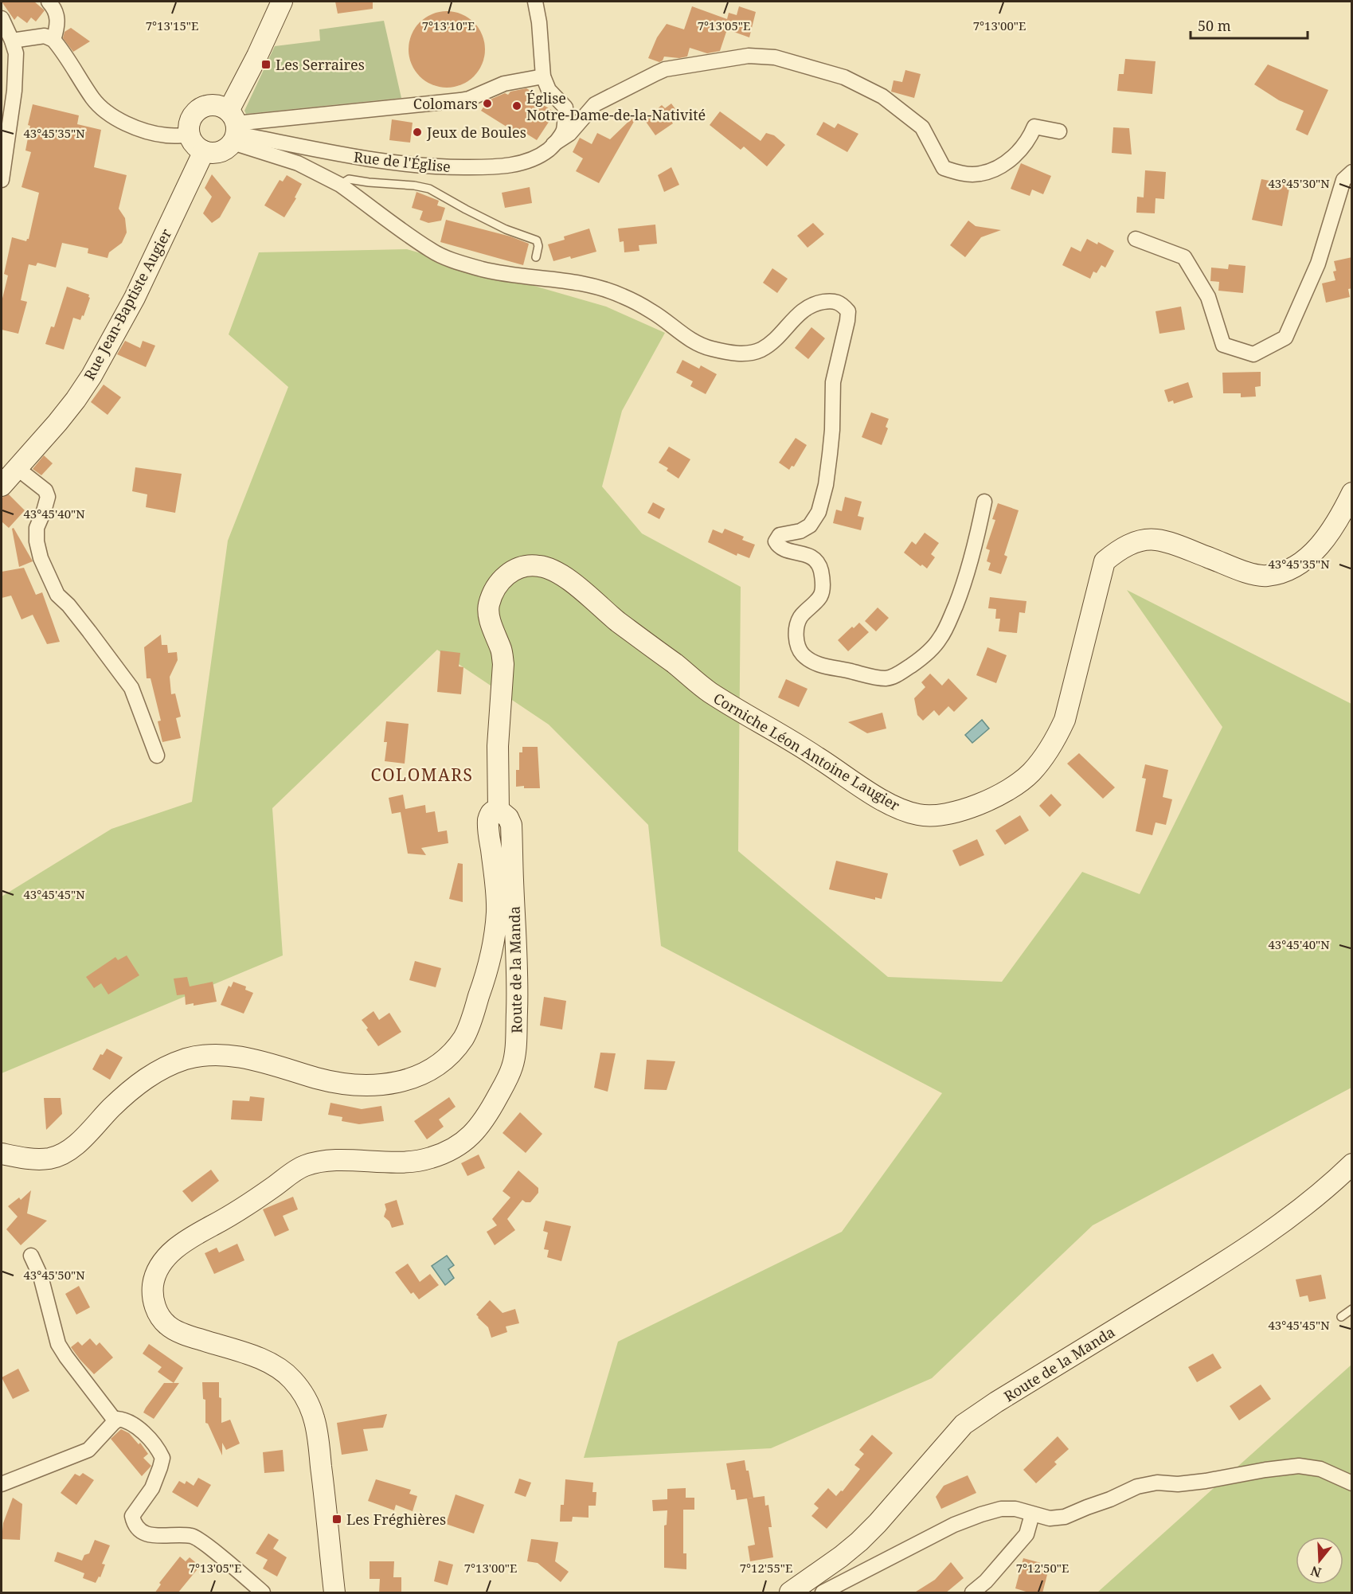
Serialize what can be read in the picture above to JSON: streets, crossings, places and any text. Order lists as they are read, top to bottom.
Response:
{
  "streets": {
    "main road": ["Rue Jean-Baptiste Augier", "Corniche Léon Antoine Laugier", "Route de la Manda"],
    "street": ["Rue de l'Église"]
  },
  "crossings": [
    ["Rue de l'Église", "Rue Jean-Baptiste Augier"],
    ["Corniche Léon Antoine Laugier", "Route de la Manda"]
  ],
  "districts": ["COLOMARS"],
  "places": {
    "transit": ["Les Serraires", "Les Fréghières"],
    "other": ["Colomars", "Église Notre-Dame-de-la-Nativité", "Jeux de Boules"]
  },
  "scale_bar": "50 m",
  "north": "bottom",
  "coordinates": [
    "7°13'15\"E",
    "7°13'10\"E",
    "7°13'05\"E",
    "7°13'00\"E",
    "43°45'35\"N",
    "43°45'30\"N",
    "43°45'40\"N",
    "43°45'45\"N",
    "43°45'50\"N",
    "7°12'55\"E",
    "7°12'50\"E"
  ]
}
